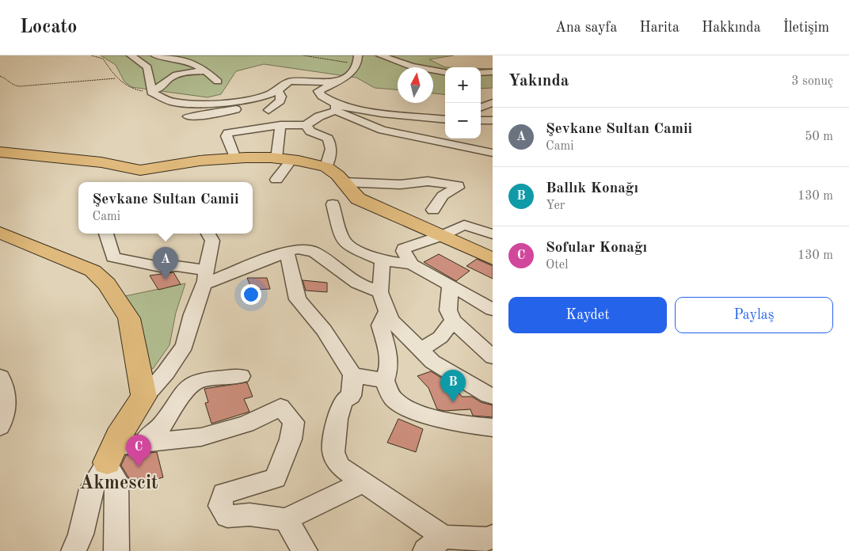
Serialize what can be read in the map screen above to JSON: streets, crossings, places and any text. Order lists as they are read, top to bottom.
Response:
{
  "districts": ["Akmescit"],
  "north": "top",
  "page": {
    "header": "Locato",
    "nav": [
      "Ana sayfa",
      "Harita",
      "Hakkında",
      "İletişim"
    ],
    "heading": ["Yakında", "3 sonuç"],
    "map_buttons": ["+", "−"],
    "list": [
      {
        "mark": "A",
        "name": "Şevkane Sultan Camii",
        "note": "Cami",
        "value": "50 m"
      },
      {
        "mark": "B",
        "name": "Ballık Konağı",
        "note": "Yer",
        "value": "130 m"
      },
      {
        "mark": "C",
        "name": "Sofular Konağı",
        "note": "Otel",
        "value": "130 m"
      }
    ],
    "popup": ["Şevkane Sultan Camii", "Cami"],
    "pins": ["A", "B", "C"],
    "buttons": ["Kaydet", "Paylaş"]
  }
}
